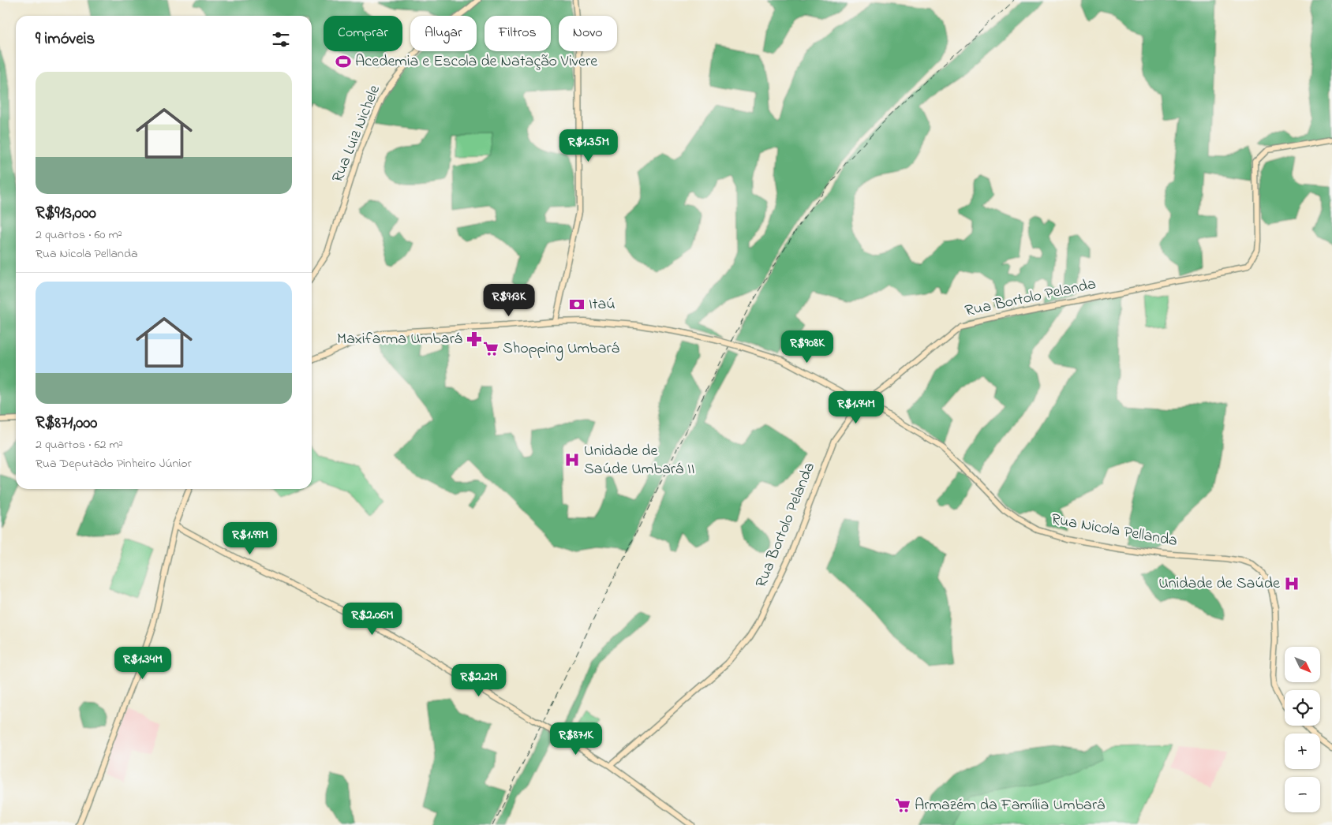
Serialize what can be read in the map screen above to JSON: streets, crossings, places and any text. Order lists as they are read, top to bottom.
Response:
{
  "streets": {
    "street": ["Rua Luiz Nichele", "Rua Bortolo Pelanda", "Rua Nicola Pellanda"]
  },
  "crossings": [
    ["Rua Bortolo Pelanda", "Rua Nicola Pellanda"]
  ],
  "places": {
    "sports": ["Acedemia e Escola de Natação Vivere"],
    "bank": ["Itaú"],
    "pharmacy": ["Maxifarma Umbará"],
    "supermarket": ["Shopping Umbará", "Armazém da Família Umbará"],
    "hospital": ["Unidade de Saúde Umbará II", "Unidade de Saúde"]
  },
  "north": "bottom right",
  "page": {
    "chip": [
      "Comprar",
      "Alugar",
      "Filtros",
      "Novo"
    ],
    "heading": "9 imóveis",
    "list": [
      {
        "name": "R$913,000",
        "note": "2 quartos · 60 m² · Rua Nicola Pellanda"
      },
      {
        "name": "R$871,000",
        "note": "2 quartos · 62 m² · Rua Deputado Pinheiro Júnior"
      }
    ],
    "price": [
      "R$1.35M",
      "R$913K",
      "R$908K",
      "R$1.94M",
      "R$1.99M",
      "R$2.06M",
      "R$1.34M",
      "R$2.2M",
      "R$871K"
    ],
    "map_buttons": ["+", "−"]
  }
}
